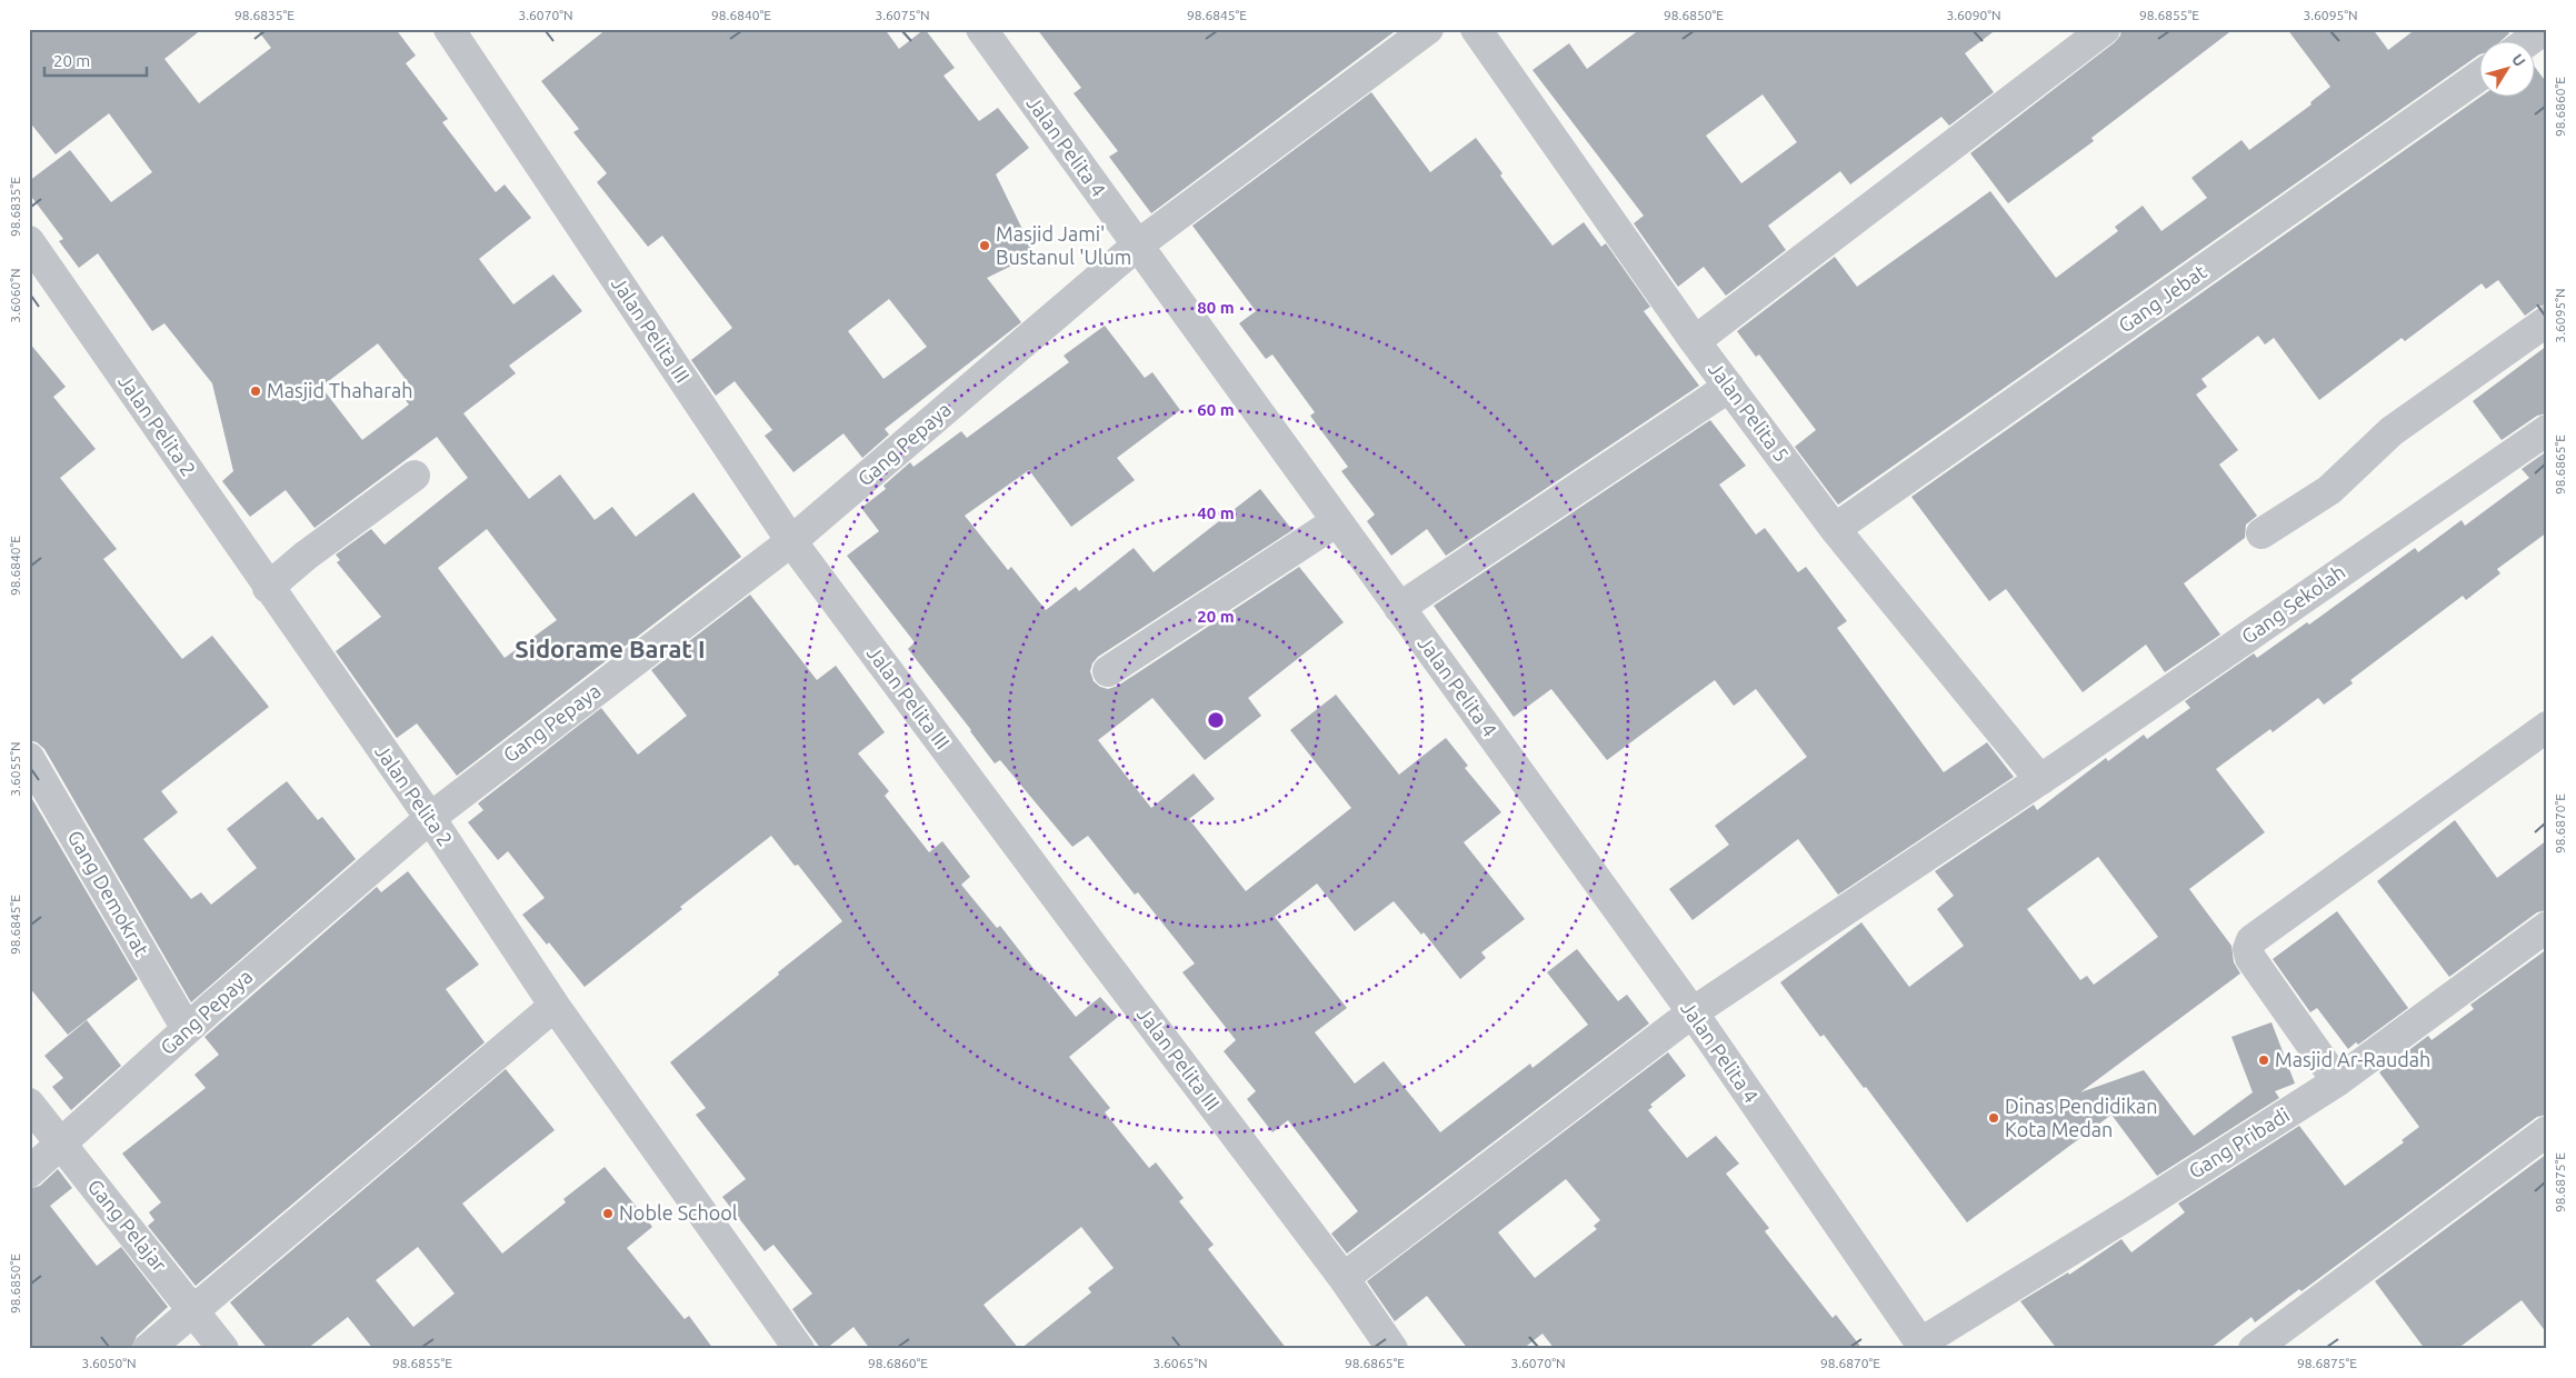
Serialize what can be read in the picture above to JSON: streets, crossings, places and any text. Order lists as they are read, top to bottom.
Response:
{
  "streets": {
    "street": [
      "Jalan Pelita 4",
      "Gang Jebat",
      "Jalan Pelita III",
      "Jalan Pelita 5",
      "Jalan Pelita 2",
      "Gang Pepaya",
      "Gang Sekolah",
      "Gang Demokrat",
      "Gang Pribadi",
      "Gang Pelajar"
    ]
  },
  "crossings": [
    ["Jalan Pelita 4", "Gang Pepaya"],
    ["Jalan Pelita 4", "Gang Sekolah"],
    ["Jalan Pelita 4", "Gang Pribadi"],
    ["Gang Jebat", "Jalan Pelita 5"],
    ["Jalan Pelita III", "Gang Pepaya"],
    ["Jalan Pelita III", "Gang Sekolah"],
    ["Jalan Pelita 5", "Gang Sekolah"],
    ["Jalan Pelita 2", "Gang Pepaya"],
    ["Gang Pepaya", "Gang Demokrat"],
    ["Gang Pepaya", "Gang Pelajar"]
  ],
  "districts": ["Sidorame Barat I"],
  "places": [
    "Masjid Jami' Bustanul 'Ulum",
    "Masjid Thaharah",
    "Masjid Ar-Raudah",
    "Dinas Pendidikan Kota Medan",
    "Noble School"
  ],
  "scale_bar": "20 m",
  "north": "top right",
  "coordinates": [
    "98.6835°E",
    "3.6070°N",
    "98.6840°E",
    "3.6075°N",
    "98.6845°E",
    "98.6850°E",
    "3.6090°N",
    "98.6855°E",
    "3.6095°N",
    "98.6860°E",
    "3.6060°N",
    "98.6865°E",
    "3.6055°N",
    "98.6870°E",
    "98.6875°E",
    "3.6050°N",
    "3.6065°N"
  ],
  "rings": [
    "80 m",
    "60 m",
    "40 m",
    "20 m"
  ]
}
